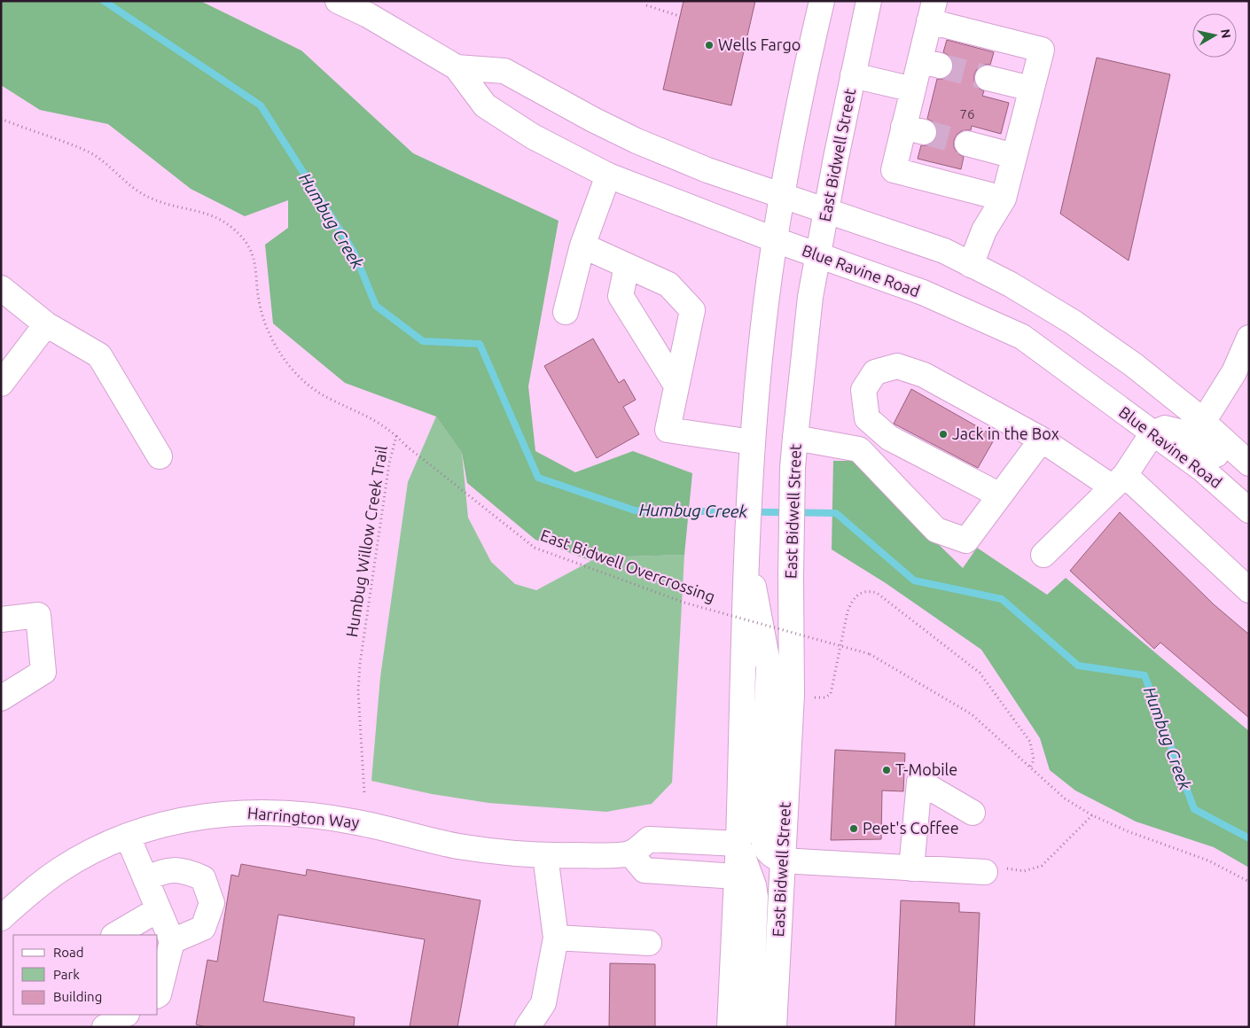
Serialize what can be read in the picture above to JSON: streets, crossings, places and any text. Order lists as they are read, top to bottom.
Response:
{
  "streets": {
    "main road": ["East Bidwell Street", "Blue Ravine Road", "Harrington Way"],
    "path": ["Humbug Willow Creek Trail", "East Bidwell Overcrossing"]
  },
  "crossings": [
    ["East Bidwell Street", "Blue Ravine Road"],
    ["Humbug Willow Creek Trail", "East Bidwell Overcrossing"]
  ],
  "water": ["Humbug Creek"],
  "places": [
    "Wells Fargo",
    "Jack in the Box",
    "T-Mobile",
    "Peet's Coffee"
  ],
  "house_numbers": ["76"],
  "legend": ["Road", "Park", "Building"],
  "north": "right"
}
